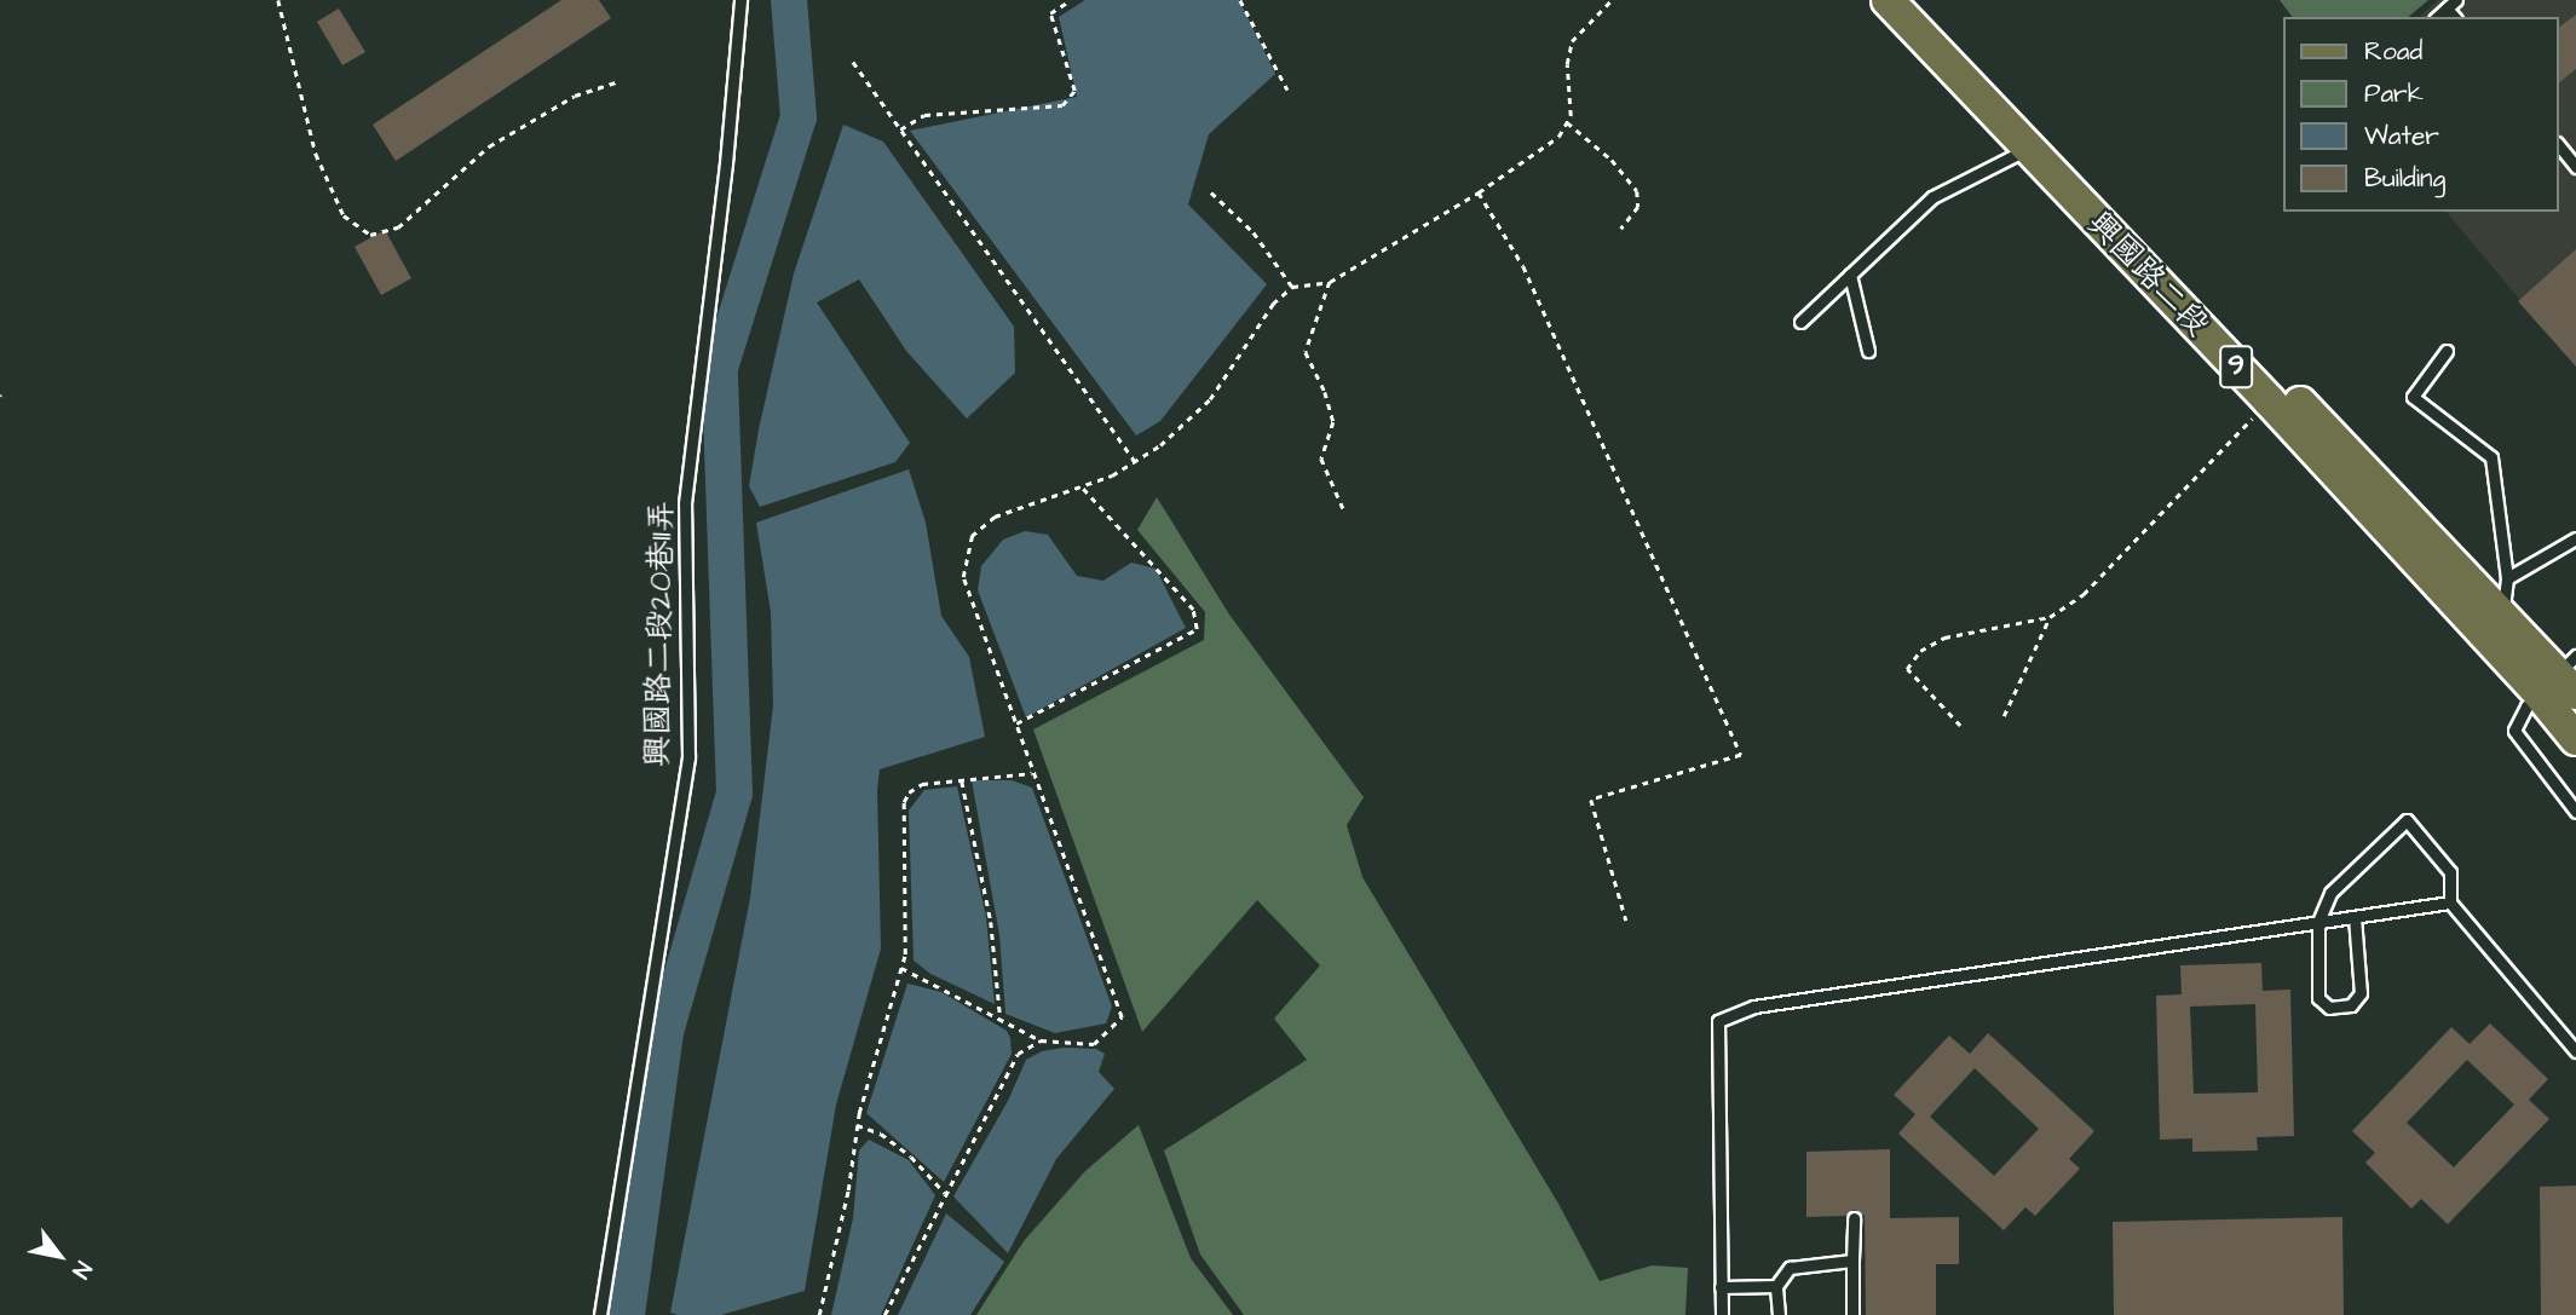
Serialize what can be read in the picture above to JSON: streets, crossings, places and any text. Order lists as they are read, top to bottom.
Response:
{
  "streets": {
    "main road": ["興國路二段", "9"],
    "lane": ["興國路二段20巷11弄"]
  },
  "legend": [
    "Road",
    "Park",
    "Water",
    "Building"
  ],
  "north": "bottom right"
}
